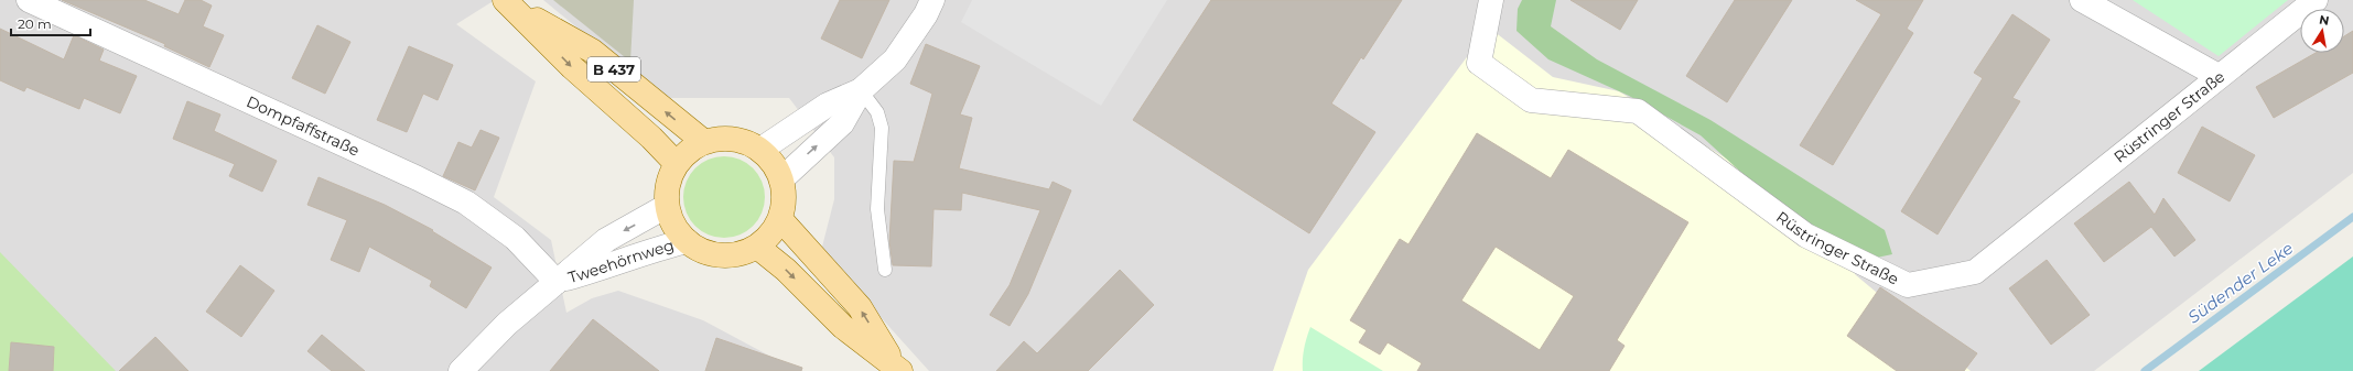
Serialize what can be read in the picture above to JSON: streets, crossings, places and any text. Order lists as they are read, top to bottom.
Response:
{
  "streets": {
    "main road": ["B 437"],
    "street": ["Rüstringer Straße", "Dompfaffstraße", "Tweehörnweg"]
  },
  "crossings": [
    ["B 437", "Tweehörnweg"],
    ["Dompfaffstraße", "Tweehörnweg"]
  ],
  "water": ["Südender Leke"],
  "scale_bar": "20 m",
  "north": "top"
}
